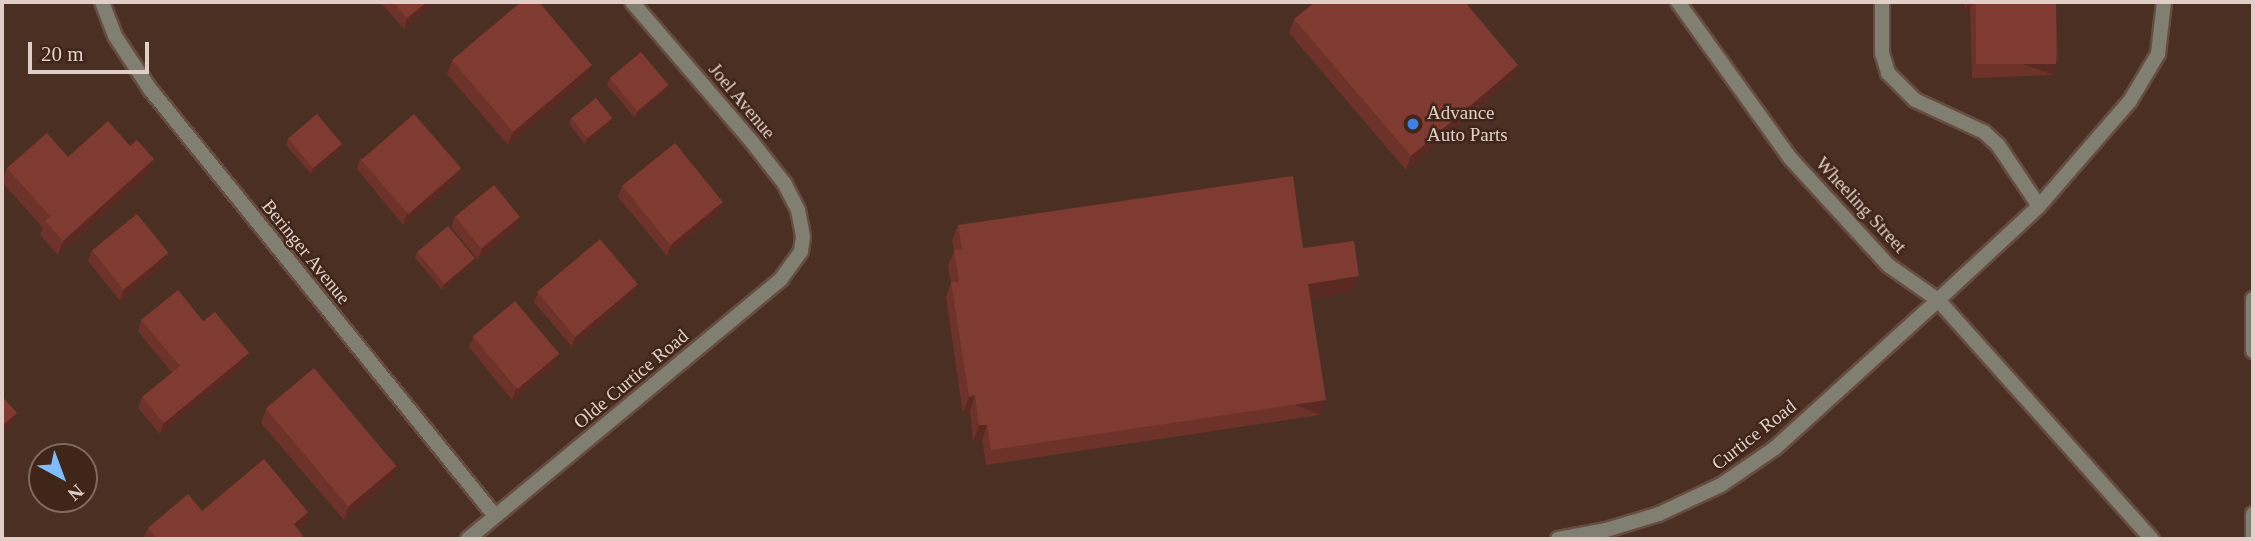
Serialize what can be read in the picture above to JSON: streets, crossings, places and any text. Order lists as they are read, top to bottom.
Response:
{
  "streets": {
    "street": [
      "Joel Avenue",
      "Wheeling Street",
      "Beringer Avenue",
      "Olde Curtice Road",
      "Curtice Road"
    ]
  },
  "crossings": [
    ["Joel Avenue", "Olde Curtice Road"],
    ["Wheeling Street", "Curtice Road"],
    ["Beringer Avenue", "Olde Curtice Road"]
  ],
  "places": ["Advance Auto Parts"],
  "scale_bar": "20 m",
  "north": "bottom right"
}
